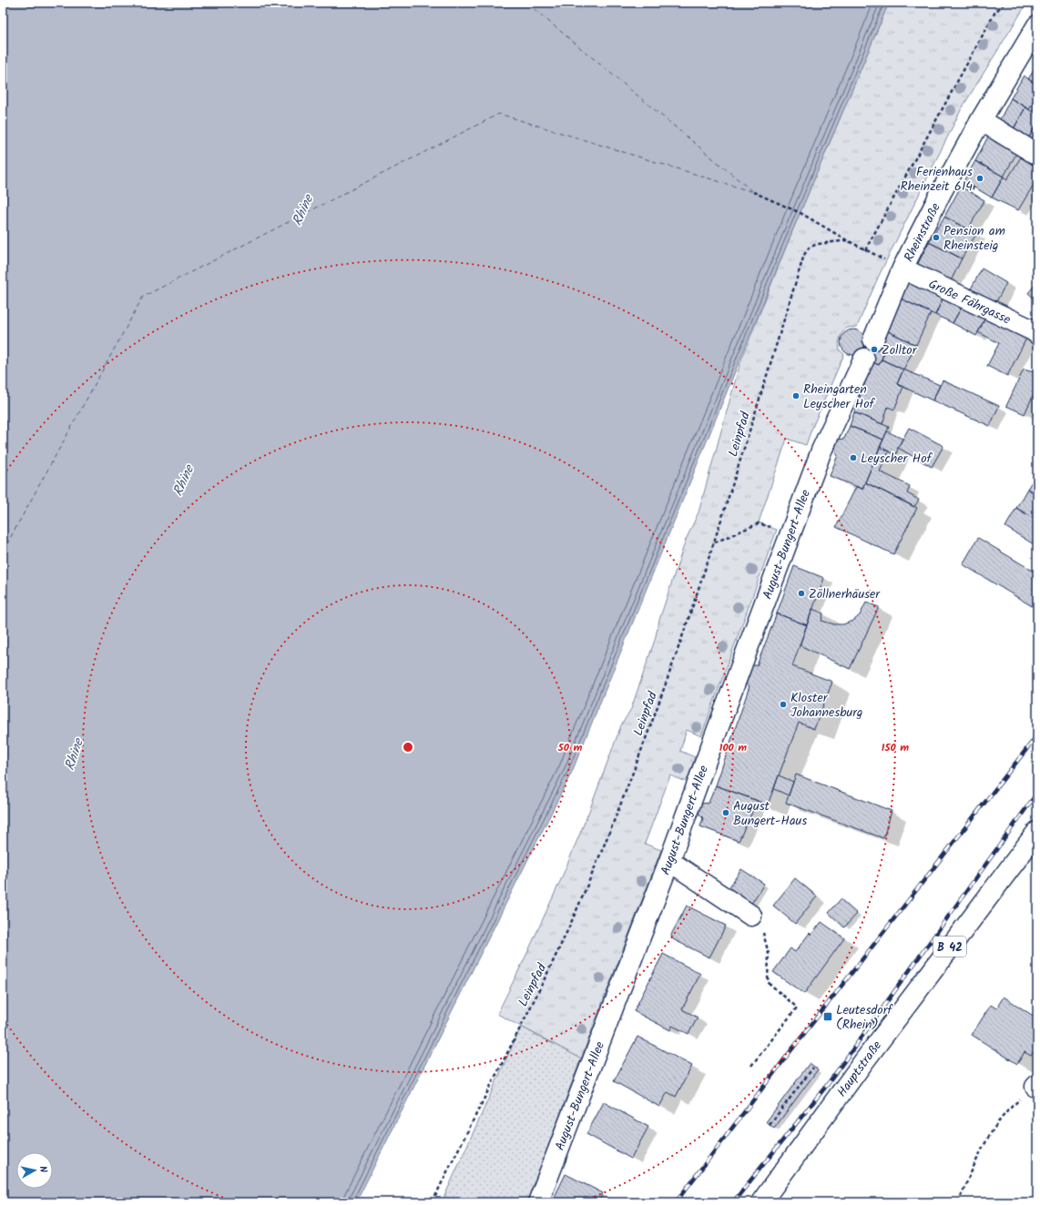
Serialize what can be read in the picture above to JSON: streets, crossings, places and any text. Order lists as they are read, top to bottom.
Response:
{
  "streets": {
    "street": [
      "Rheinstraße",
      "Große Fährgasse",
      "August-Bungert-Allee",
      "B 42",
      "Hauptstraße"
    ],
    "path": ["Leinpfad"]
  },
  "crossings": [
    ["Rheinstraße", "Große Fährgasse"]
  ],
  "water": ["Rhine"],
  "places": {
    "other": [
      "Ferienhaus Rheinzeit 614",
      "Pension am Rheinsteig",
      "Zolltor",
      "Rheingarten Leyscher Hof",
      "Leyscher Hof",
      "Zöllnerhäuser",
      "Kloster Johannesburg",
      "August Bungert-Haus"
    ],
    "transit": ["Leutesdorf (Rhein)"]
  },
  "north": "right",
  "rings": ["50 m", "100 m", "150 m"]
}
